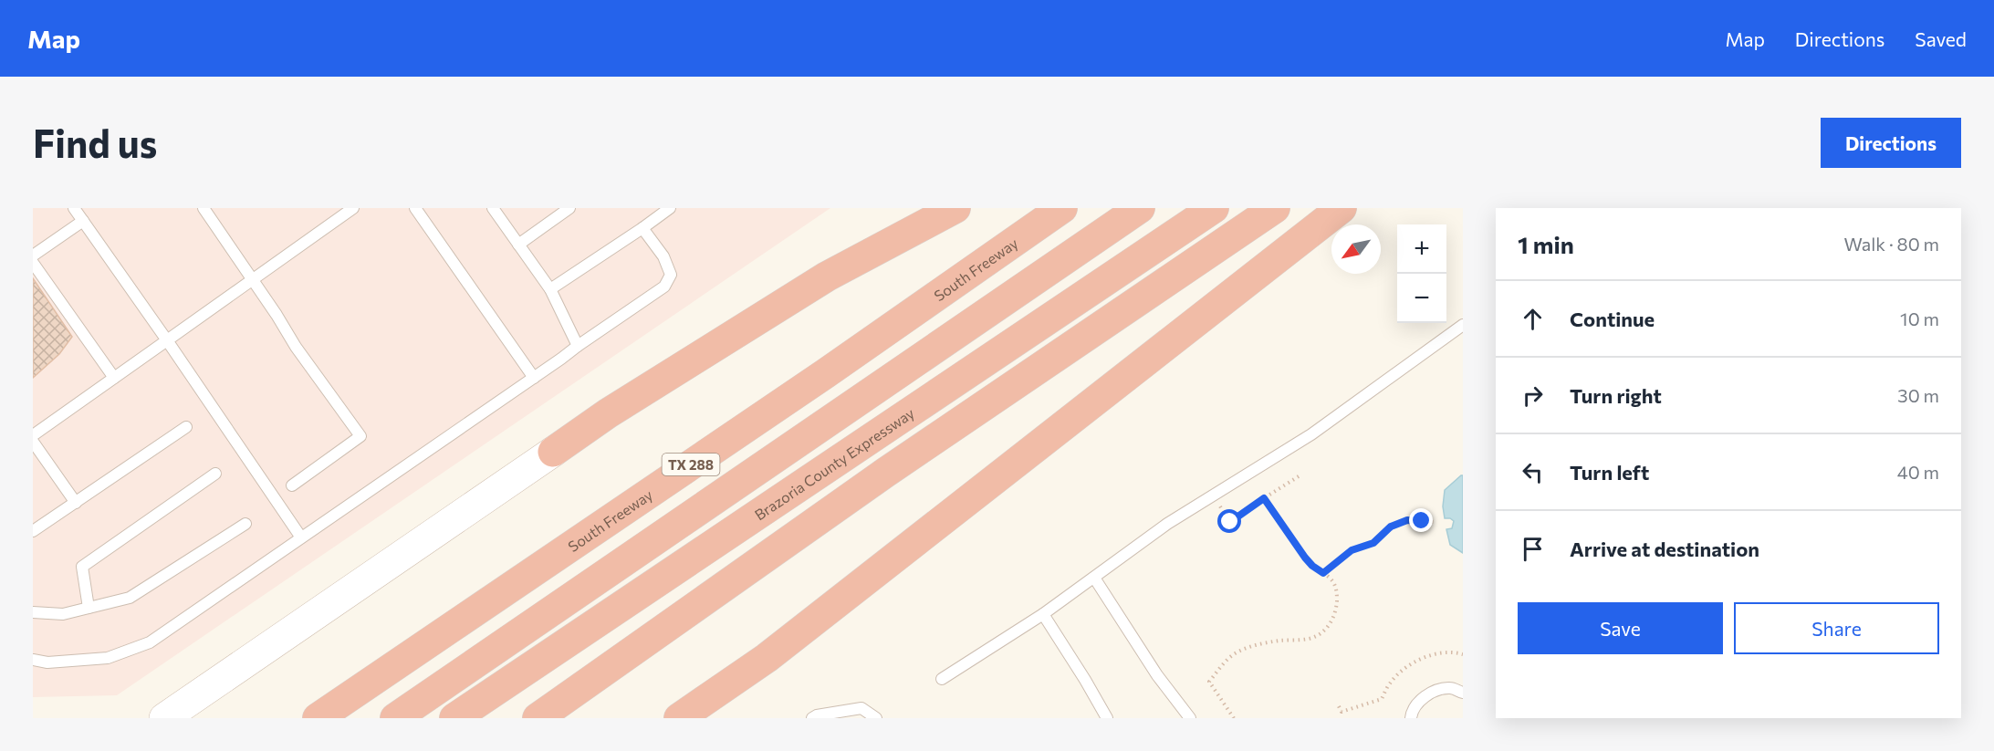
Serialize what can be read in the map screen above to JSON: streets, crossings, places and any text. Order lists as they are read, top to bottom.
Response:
{
  "streets": {
    "highway": ["South Freeway", "Brazoria County Expressway", "TX 288"]
  },
  "north": "bottom left",
  "page": {
    "header": "Map",
    "nav": ["Map", "Directions", "Saved"],
    "buttons": [
      "Directions",
      ["Save", "Share"]
    ],
    "title": "Find us",
    "heading": ["1 min", "Walk · 80 m"],
    "map_buttons": ["+", "−"],
    "list": [
      ["Continue", "10 m"],
      ["Turn right", "30 m"],
      ["Turn left", "40 m"],
      "Arrive at destination"
    ]
  }
}
